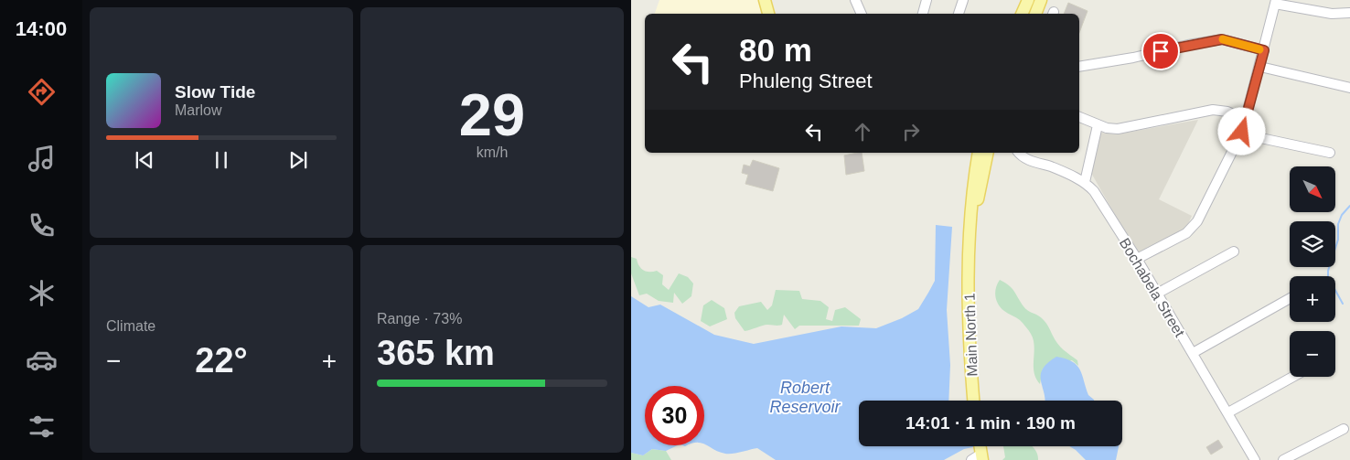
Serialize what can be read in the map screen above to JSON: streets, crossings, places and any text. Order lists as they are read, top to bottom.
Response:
{
  "streets": {
    "main road": ["Main North 1"],
    "street": ["Bochabela Street"]
  },
  "water": ["Robert Reservoir"],
  "north": "bottom right",
  "page": {
    "tabs": "14:00",
    "tile": [
      ["29", "km/h"],
      "Climate",
      ["Range · 73%", "365 km"]
    ],
    "turn": ["80 m", "Phuleng Street"],
    "song": ["Slow Tide", "Marlow"],
    "map_buttons": ["+", "−"],
    "heat": ["−", "22°", "+"],
    "limit": "30",
    "trip": "14:01 · 1 min · 190 m"
  }
}
